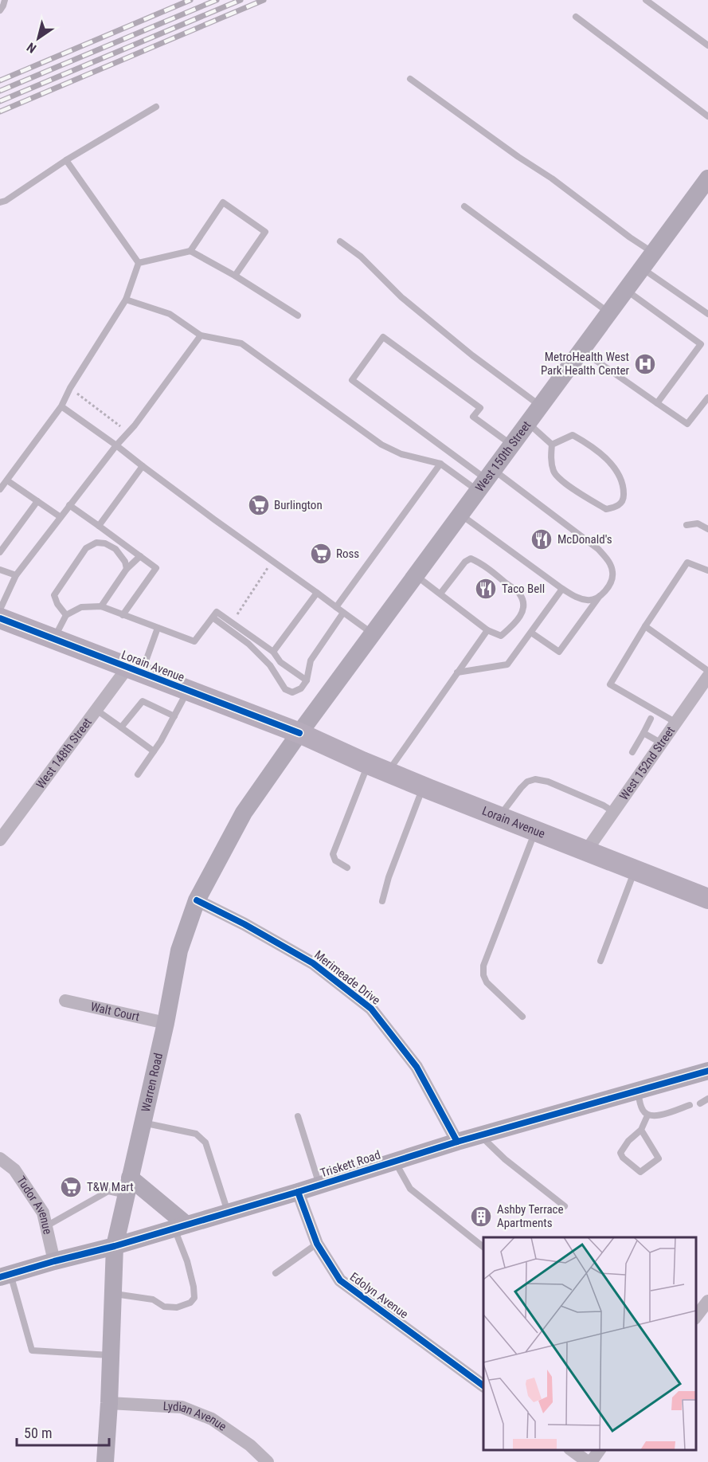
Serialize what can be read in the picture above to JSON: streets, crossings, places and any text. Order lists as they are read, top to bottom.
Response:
{
  "streets": {
    "main road": [
      "West 150th Street",
      "Lorain Avenue",
      "Warren Road",
      "Triskett Road"
    ],
    "street": [
      "West 148th Street",
      "West 152nd Street",
      "Merimeade Drive",
      "Walt Court",
      "Tudor Avenue",
      "Edolyn Avenue",
      "Lydian Avenue"
    ]
  },
  "crossings": [
    ["West 150th Street", "Lorain Avenue"],
    ["West 150th Street", "Warren Road"],
    ["Lorain Avenue", "West 148th Street"],
    ["Lorain Avenue", "West 152nd Street"],
    ["Lorain Avenue", "Warren Road"],
    ["Merimeade Drive", "Warren Road"],
    ["Merimeade Drive", "Triskett Road"],
    ["Walt Court", "Warren Road"],
    ["Warren Road", "Triskett Road"],
    ["Warren Road", "Lydian Avenue"],
    ["Triskett Road", "Tudor Avenue"],
    ["Triskett Road", "Edolyn Avenue"]
  ],
  "places": {
    "hospital": ["MetroHealth West Park Health Center"],
    "supermarket": ["Burlington", "Ross", "T&W Mart"],
    "restaurant": ["McDonald's", "Taco Bell"],
    "building": ["Ashby Terrace Apartments"]
  },
  "scale_bar": "50 m",
  "north": "bottom left"
}
